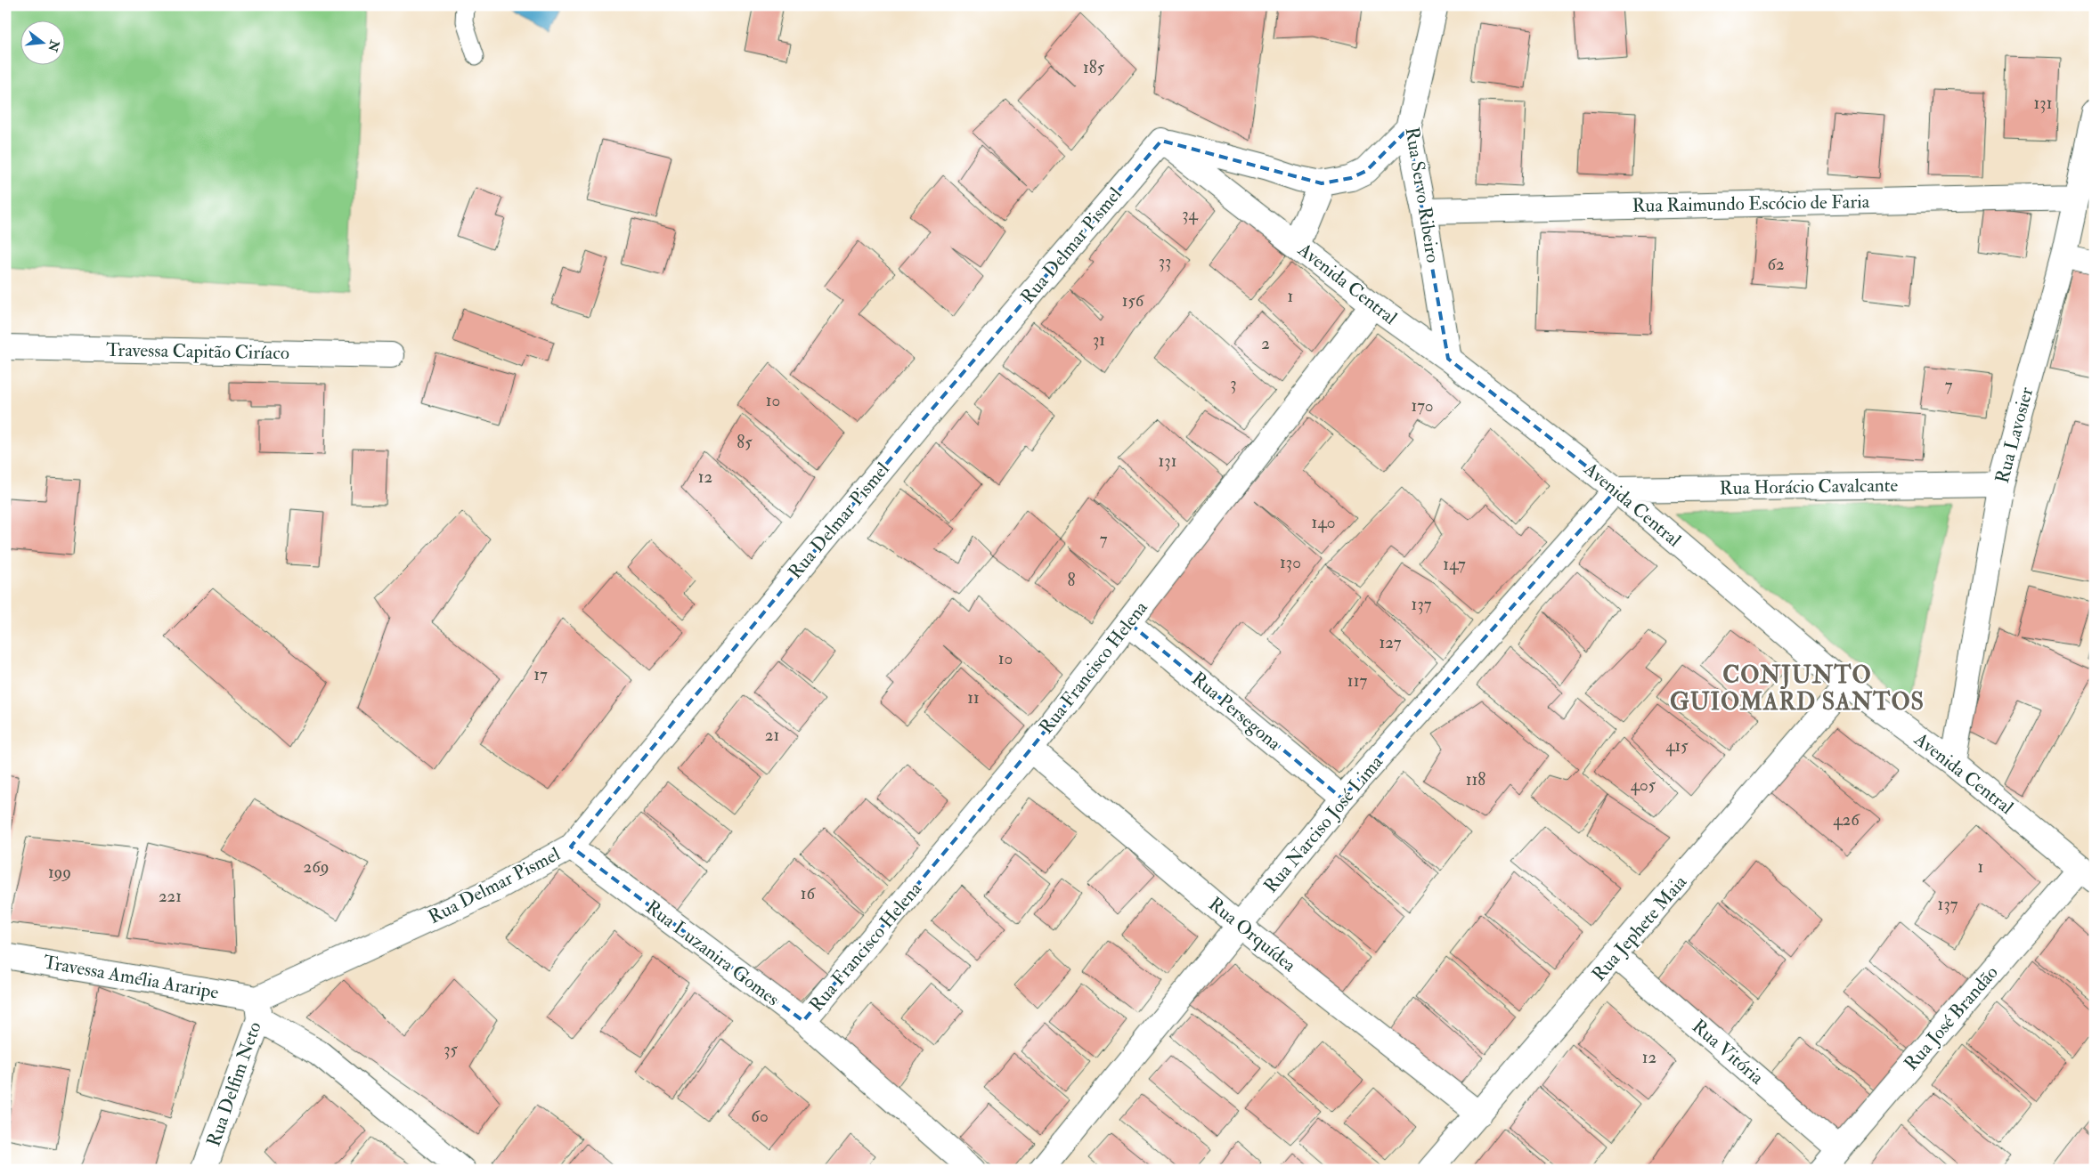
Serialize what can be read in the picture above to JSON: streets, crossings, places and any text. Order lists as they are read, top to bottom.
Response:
{
  "streets": {
    "street": [
      "Rua Servo Ribeiro",
      "Rua Raimundo Escócio de Faria",
      "Rua Delmar Pismel",
      "Avenida Central",
      "Travessa Capitão Ciríaco",
      "Rua Lavosier",
      "Rua Horácio Cavalcante",
      "Rua Francisco Helena",
      "Rua Persegona",
      "Rua Narciso José Lima",
      "Rua Jephete Maia",
      "Rua Orquídea",
      "Rua Luzanira Gomes",
      "Travessa Amélia Araripe",
      "Rua José Brandão",
      "Rua Vitória",
      "Rua Delfim Neto"
    ]
  },
  "crossings": [
    ["Rua Servo Ribeiro", "Rua Raimundo Escócio de Faria"],
    ["Rua Servo Ribeiro", "Avenida Central"],
    ["Rua Raimundo Escócio de Faria", "Rua Lavosier"],
    ["Rua Delmar Pismel", "Avenida Central"],
    ["Rua Delmar Pismel", "Rua Luzanira Gomes"],
    ["Rua Delmar Pismel", "Travessa Amélia Araripe"],
    ["Rua Delmar Pismel", "Rua Delfim Neto"],
    ["Avenida Central", "Rua Lavosier"],
    ["Avenida Central", "Rua Horácio Cavalcante"],
    ["Avenida Central", "Rua Francisco Helena"],
    ["Avenida Central", "Rua Narciso José Lima"],
    ["Avenida Central", "Rua Jephete Maia"],
    ["Avenida Central", "Rua José Brandão"],
    ["Rua Lavosier", "Rua Horácio Cavalcante"],
    ["Rua Horácio Cavalcante", "Rua Narciso José Lima"],
    ["Rua Francisco Helena", "Rua Persegona"],
    ["Rua Francisco Helena", "Rua Orquídea"],
    ["Rua Francisco Helena", "Rua Luzanira Gomes"],
    ["Rua Persegona", "Rua Narciso José Lima"],
    ["Rua Narciso José Lima", "Rua Orquídea"],
    ["Rua Jephete Maia", "Rua Orquídea"],
    ["Rua Jephete Maia", "Rua Vitória"],
    ["Travessa Amélia Araripe", "Rua Delfim Neto"],
    ["Rua José Brandão", "Rua Vitória"]
  ],
  "districts": ["CONJUNTO GUIOMARD SANTOS"],
  "house_numbers": [
    "185",
    "131",
    "34",
    "33",
    "62",
    "1",
    "156",
    "31",
    "2",
    "3",
    "7",
    "10",
    "170",
    "85",
    "131",
    "12",
    "140",
    "7",
    "130",
    "147",
    "8",
    "137",
    "127",
    "10",
    "17",
    "117",
    "11",
    "21",
    "415",
    "118",
    "405",
    "426",
    "269",
    "1",
    "199",
    "16",
    "221",
    "137",
    "35",
    "12",
    "60"
  ],
  "north": "right"
}
